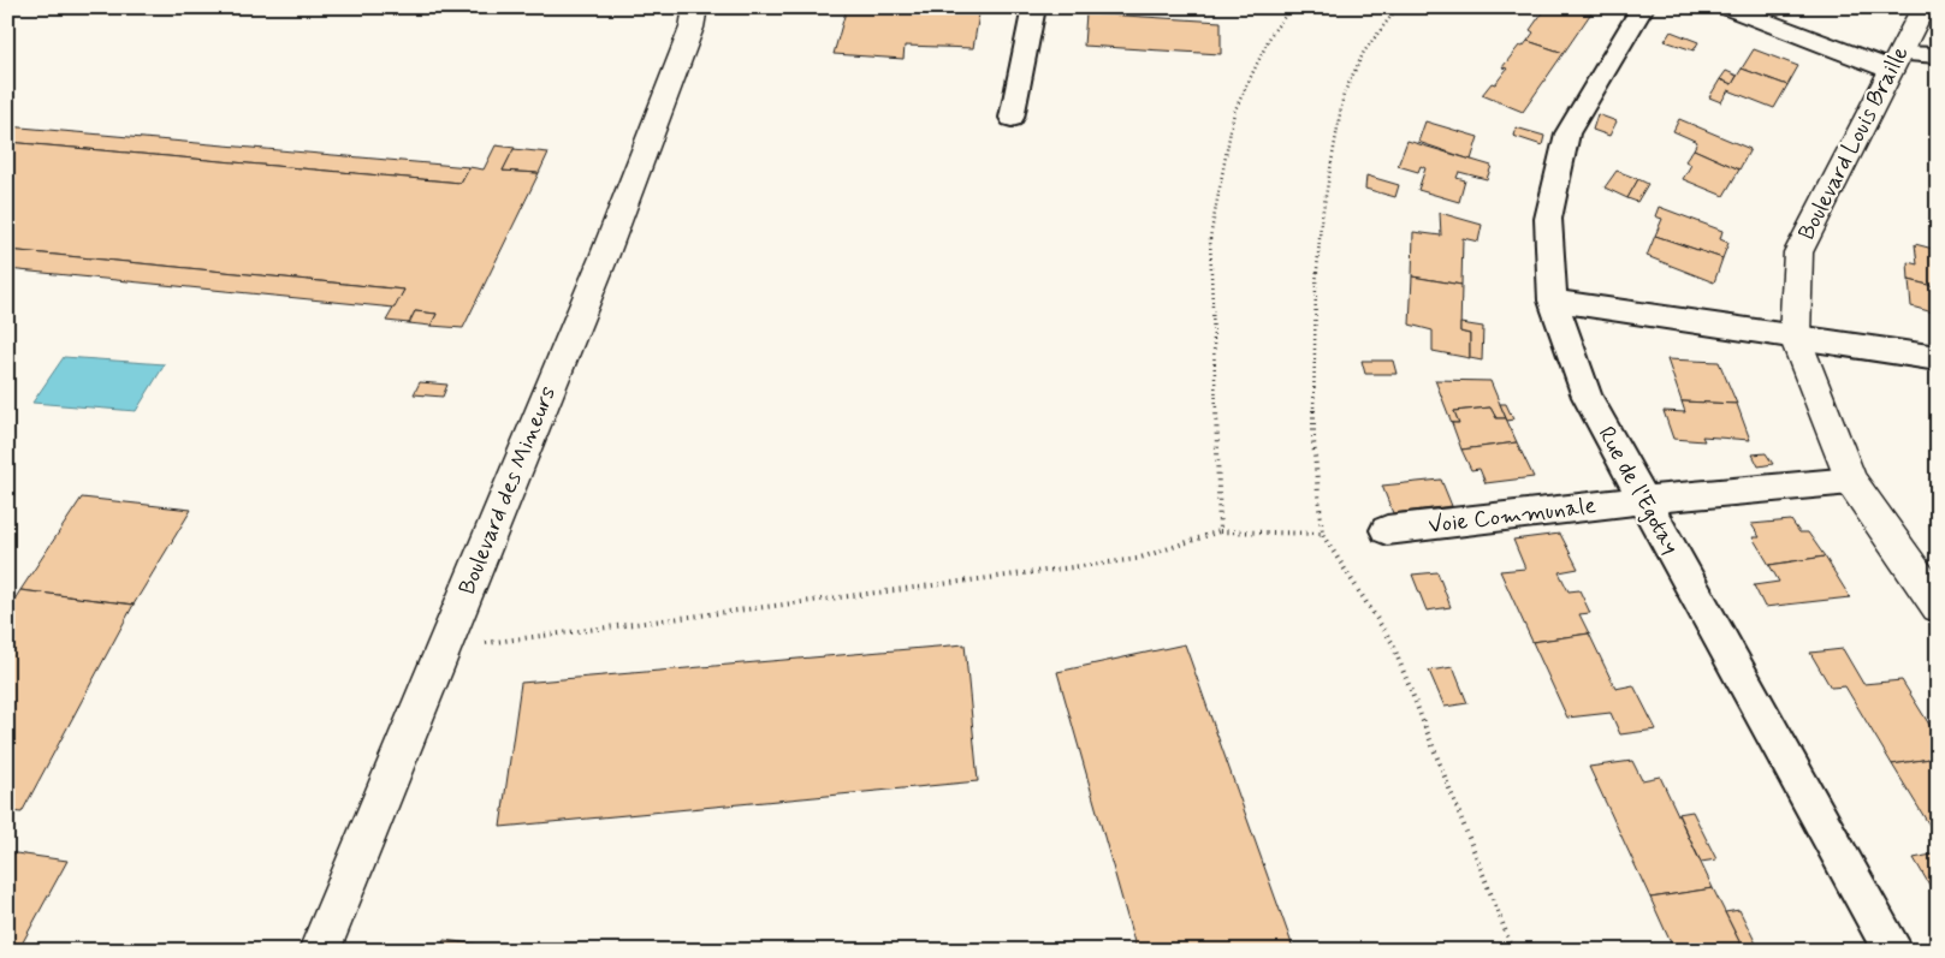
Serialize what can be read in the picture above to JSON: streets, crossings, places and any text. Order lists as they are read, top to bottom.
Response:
{
  "streets": {
    "street": [
      "Boulevard Louis Braille",
      "Boulevard des Mineurs",
      "Rue de l'Egotay",
      "Voie Communale"
    ]
  },
  "crossings": [
    ["Boulevard Louis Braille", "Voie Communale"],
    ["Rue de l'Egotay", "Voie Communale"]
  ]
}
